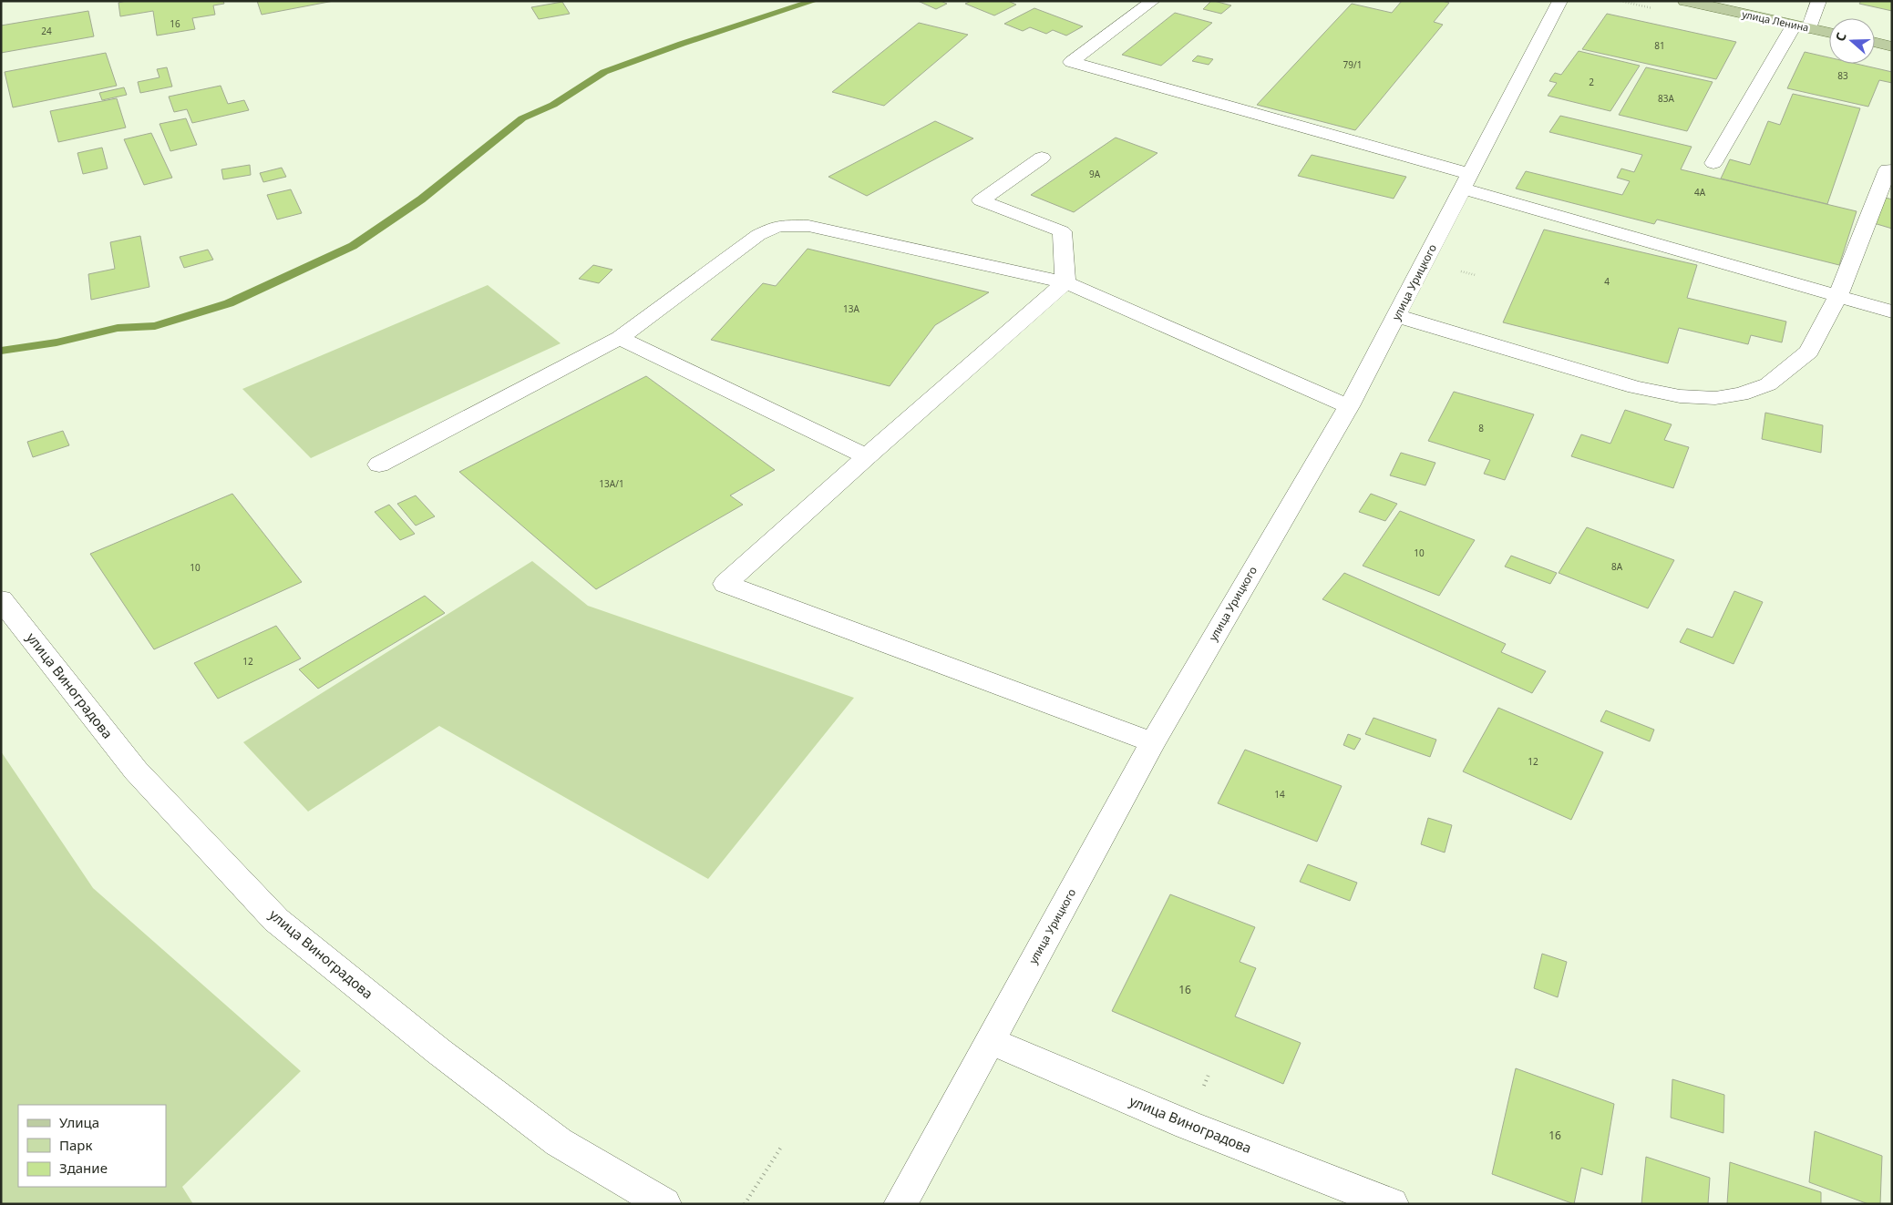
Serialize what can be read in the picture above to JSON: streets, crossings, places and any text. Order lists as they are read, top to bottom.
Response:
{
  "streets": {
    "main road": ["улица Ленина"],
    "street": ["улица Урицкого", "улица Виноградова"]
  },
  "crossings": [
    ["улица Урицкого", "улица Виноградова"]
  ],
  "house_numbers": [
    "16",
    "24",
    "81",
    "79/1",
    "83",
    "2",
    "83А",
    "9А",
    "4А",
    "4",
    "13А",
    "8",
    "13А/1",
    "10",
    "8А",
    "10",
    "12",
    "12",
    "14",
    "16",
    "16"
  ],
  "legend": ["Улица", "Парк", "Здание"],
  "north": "left"
}
